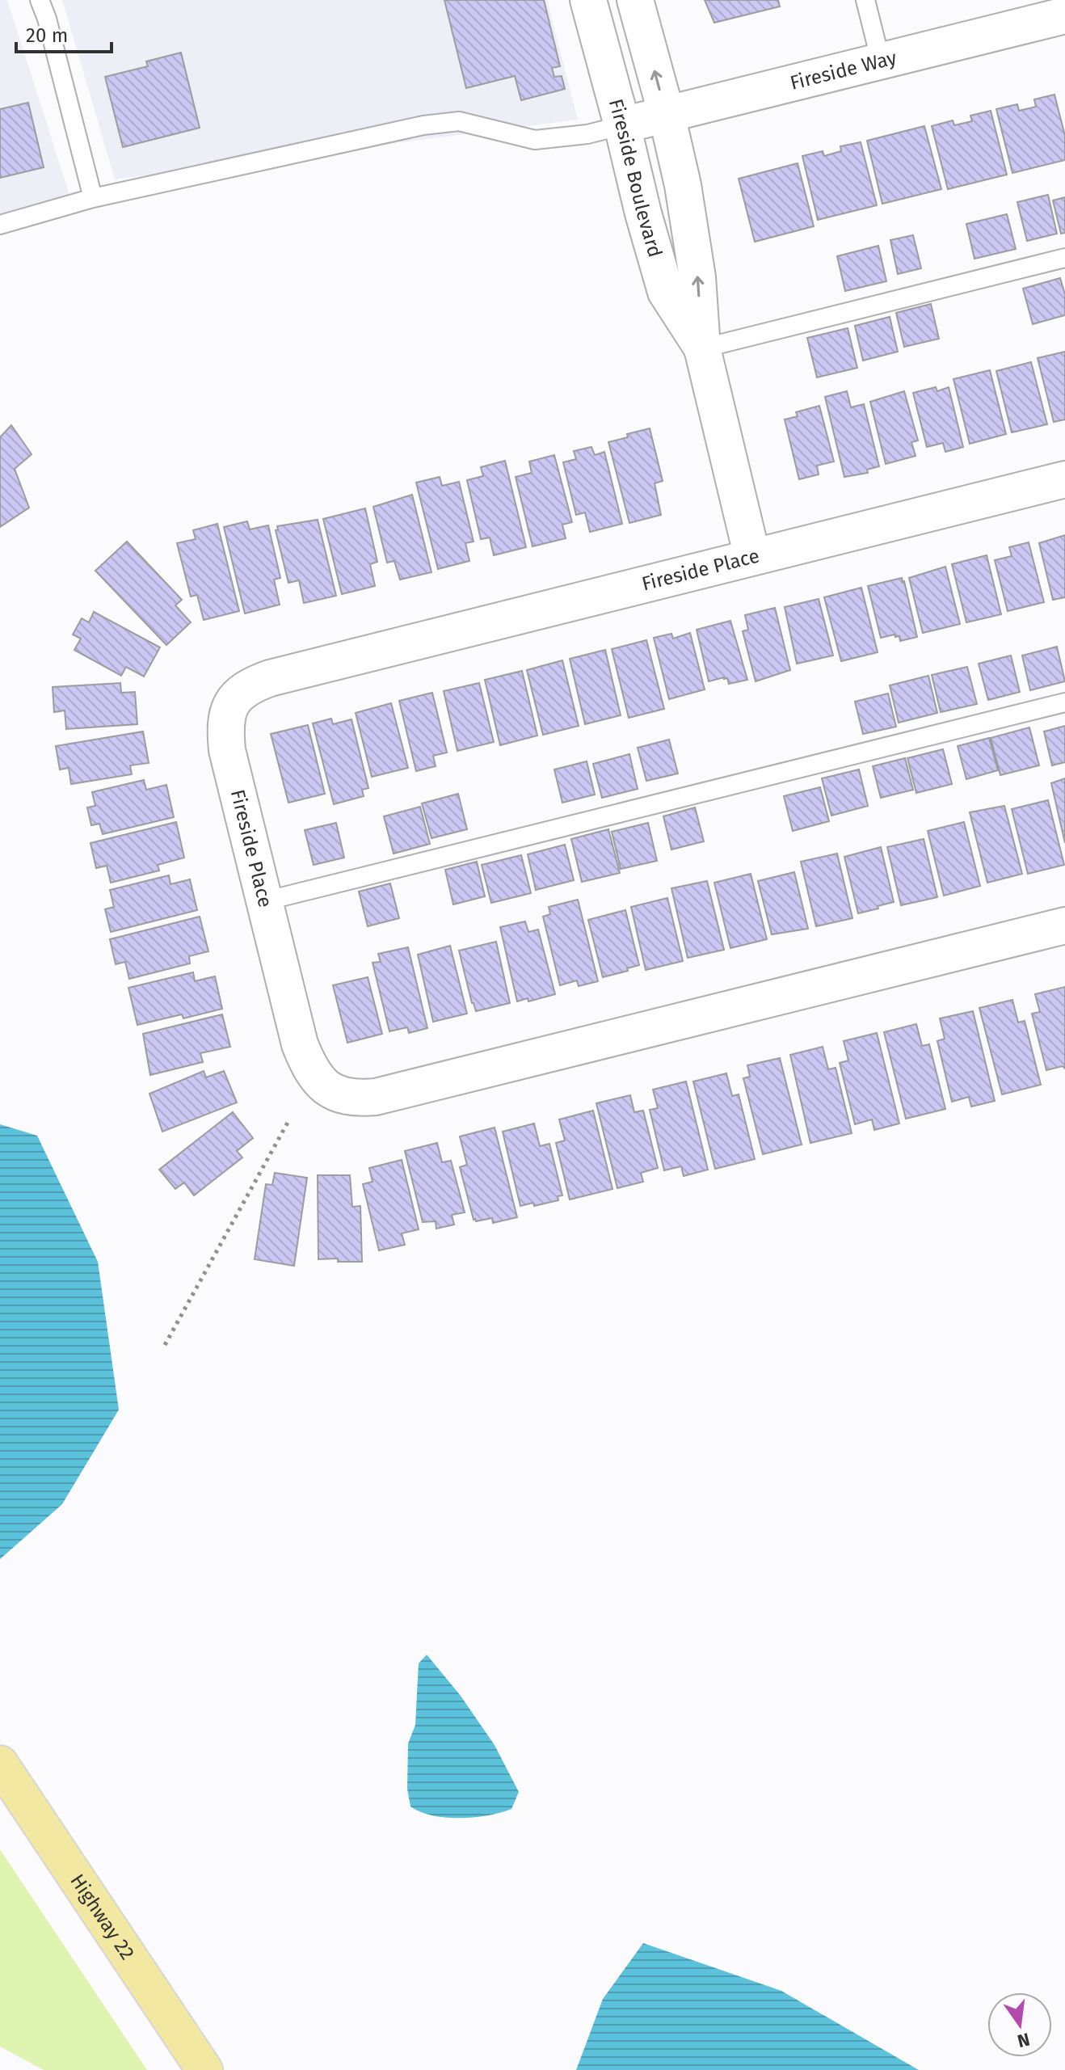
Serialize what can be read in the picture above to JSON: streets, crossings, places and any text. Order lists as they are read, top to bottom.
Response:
{
  "streets": {
    "main road": ["Highway 22"],
    "street": ["Fireside Way", "Fireside Boulevard", "Fireside Place"]
  },
  "crossings": [
    ["Fireside Way", "Fireside Boulevard"],
    ["Fireside Boulevard", "Fireside Place"]
  ],
  "scale_bar": "20 m",
  "north": "bottom"
}
